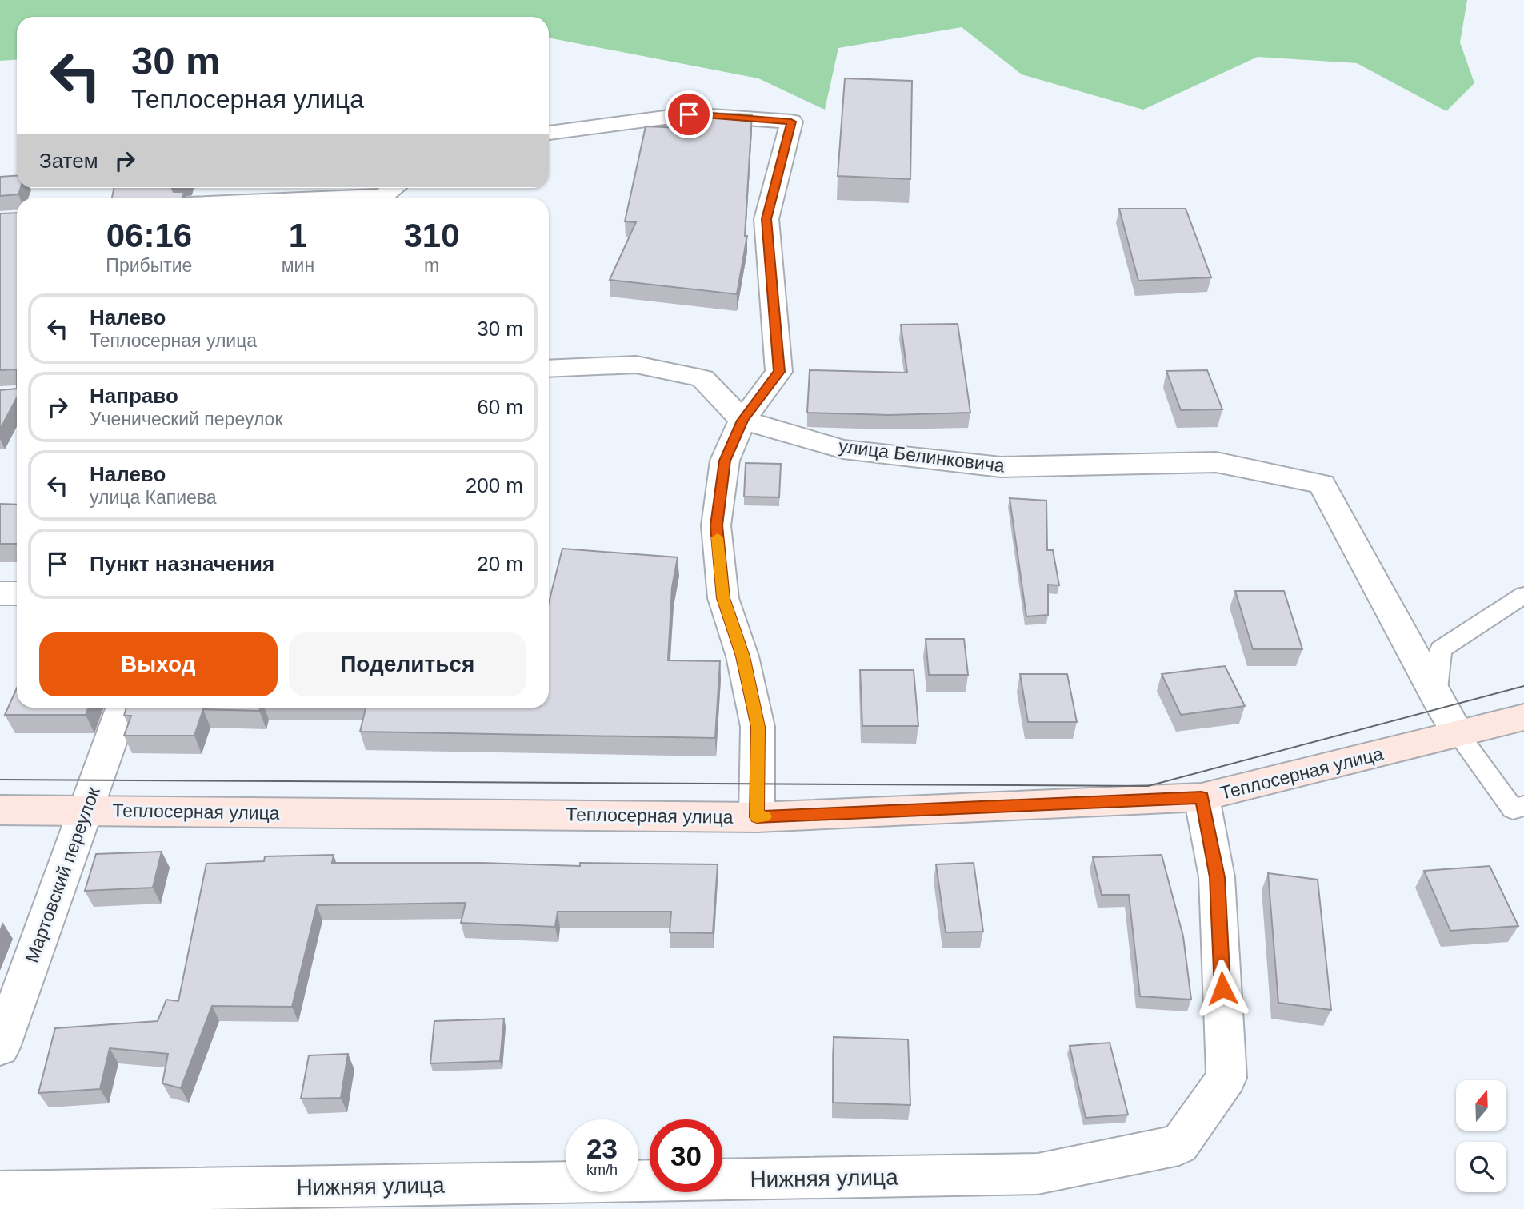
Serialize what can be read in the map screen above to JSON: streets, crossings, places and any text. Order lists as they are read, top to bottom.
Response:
{
  "streets": {
    "main road": ["Теплосерная улица"],
    "street": ["улица Белинковича", "Мартовский переулок", "Нижняя улица"]
  },
  "crossings": [
    ["Теплосерная улица", "Мартовский переулок"],
    ["Теплосерная улица", "Нижняя улица"]
  ],
  "north": "top",
  "page": {
    "turn": ["30 m", "Теплосерная улица"],
    "then": "Затем",
    "eta": [
      "06:16",
      "Прибытие",
      "1",
      "мин",
      "310",
      "m"
    ],
    "list": [
      {
        "name": "Налево",
        "note": "Теплосерная улица",
        "value": "30 m"
      },
      {
        "name": "Направо",
        "note": "Ученический переулок",
        "value": "60 m"
      },
      {
        "name": "Налево",
        "note": "улица Капиева",
        "value": "200 m"
      },
      {
        "name": "Пункт назначения",
        "value": "20 m"
      }
    ],
    "buttons": ["Выход", "Поделиться"],
    "speed": "23 km/h",
    "limit": "30"
  }
}
